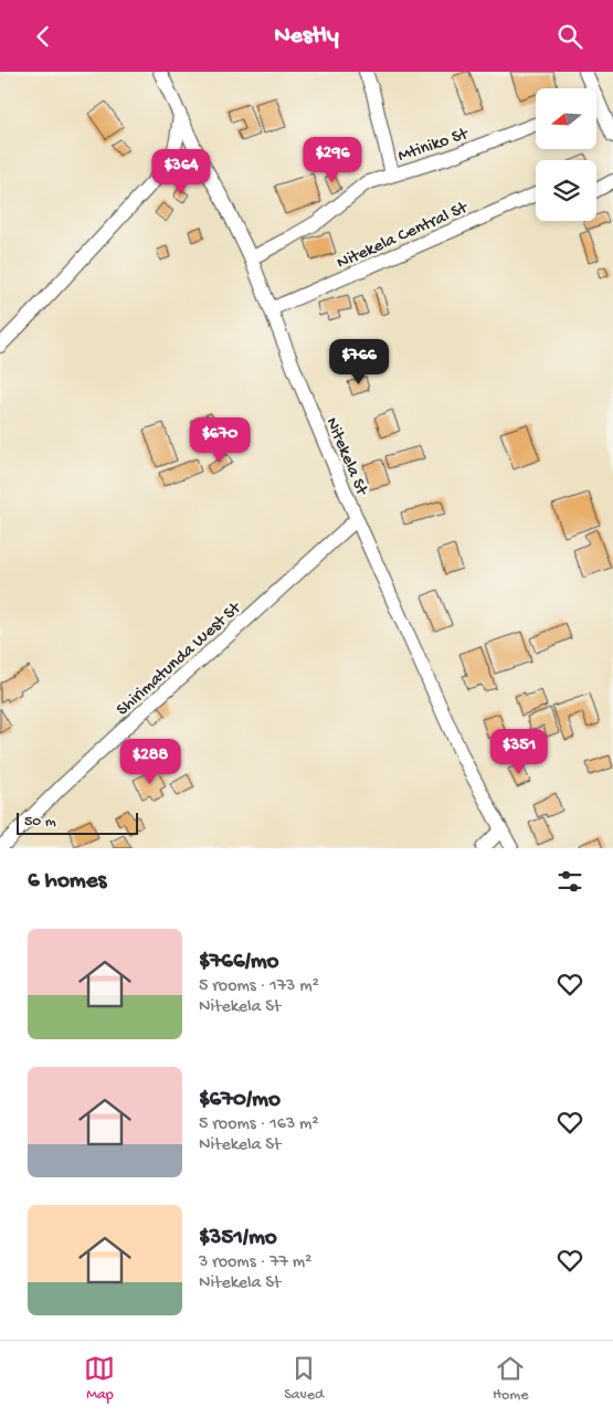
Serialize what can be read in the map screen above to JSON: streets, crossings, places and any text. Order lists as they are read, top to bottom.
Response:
{
  "streets": {
    "street": [
      "Mtiniko St",
      "Nitekela Central St",
      "Nitekela St",
      "Shirimatunda West St"
    ]
  },
  "crossings": [
    ["Mtiniko St", "Nitekela St"],
    ["Nitekela Central St", "Nitekela St"],
    ["Nitekela St", "Shirimatunda West St"]
  ],
  "scale_bar": "50 m",
  "north": "left",
  "page": {
    "header": "Nestly",
    "price": [
      "$296",
      "$364",
      "$766",
      "$670",
      "$351",
      "$288"
    ],
    "scale": "50 m",
    "heading": "6 homes",
    "list": [
      {
        "name": "$766/mo",
        "note": "5 rooms · 173 m² · Nitekela St"
      },
      {
        "name": "$670/mo",
        "note": "5 rooms · 163 m² · Nitekela St"
      },
      {
        "name": "$351/mo",
        "note": "3 rooms · 77 m² · Nitekela St"
      }
    ],
    "tabs": ["Map", "Saved", "Home"]
  }
}
